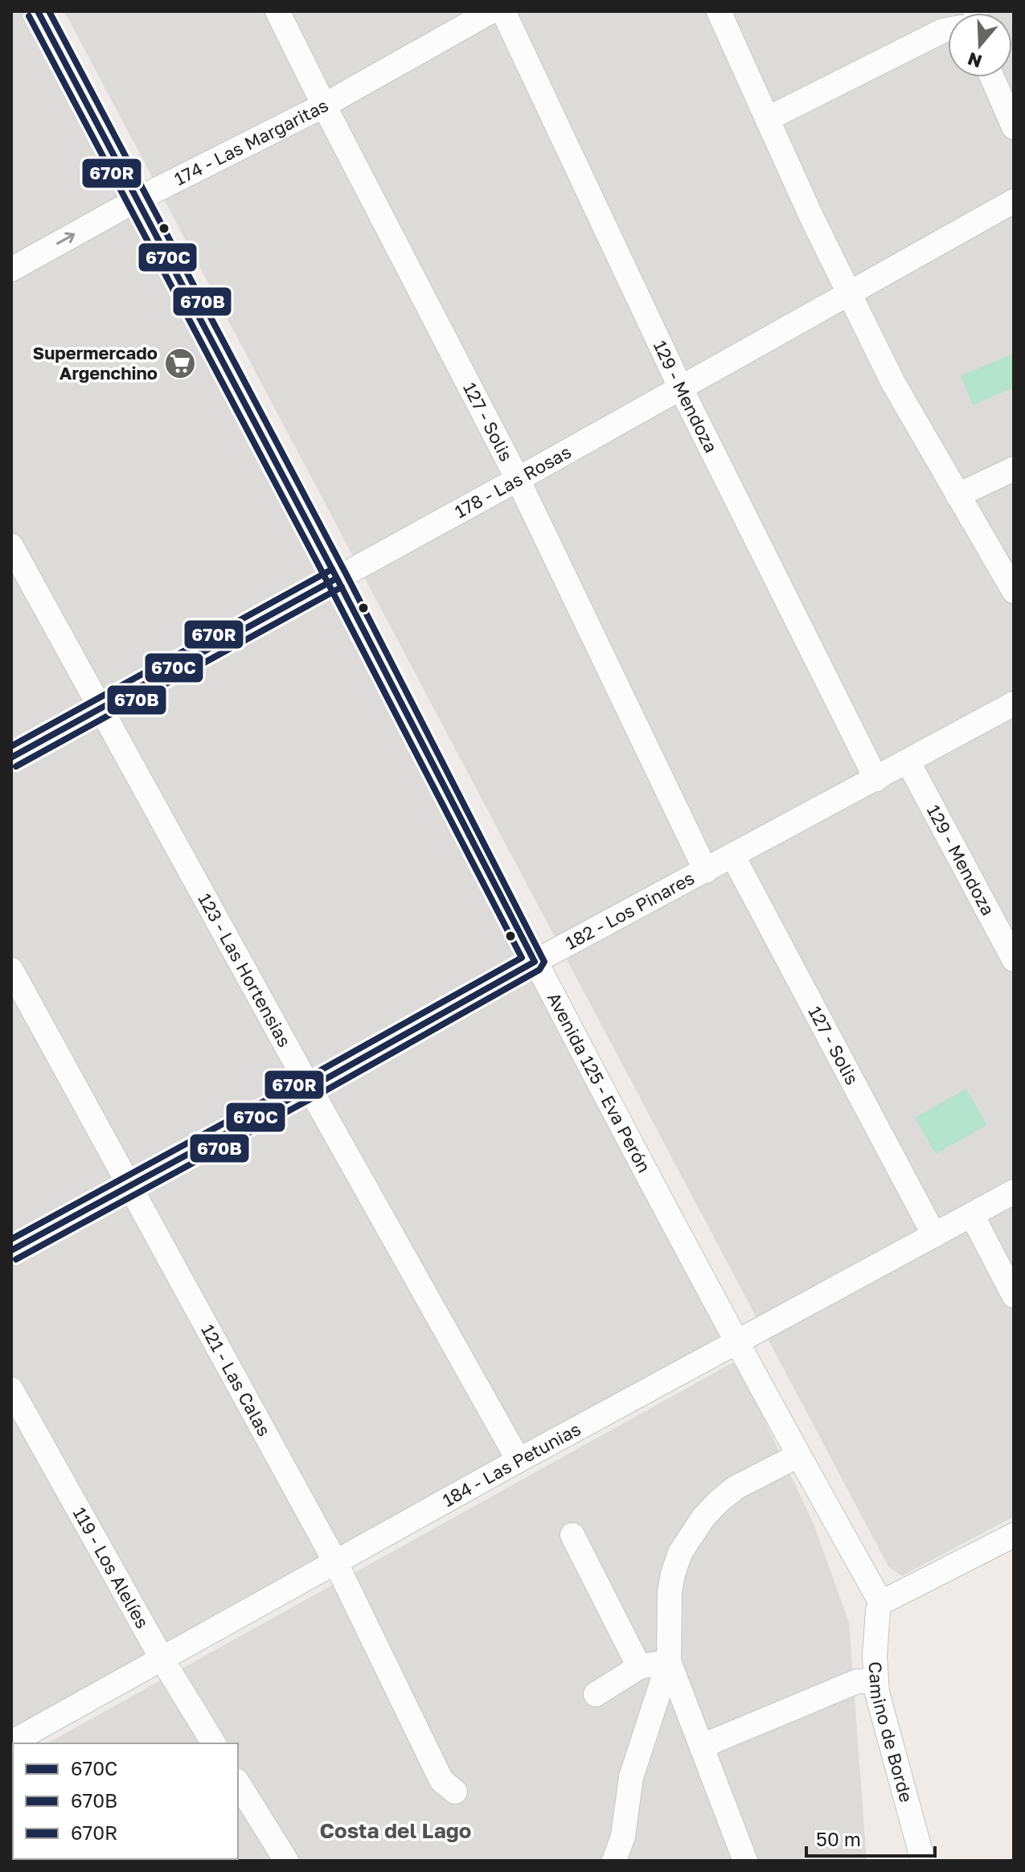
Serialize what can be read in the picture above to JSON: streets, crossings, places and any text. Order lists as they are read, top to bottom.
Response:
{
  "streets": {
    "street": [
      "174 - Las Margaritas",
      "129 - Mendoza",
      "127 - Solis",
      "178 - Las Rosas",
      "182 - Los Pinares",
      "123 - Las Hortensias",
      "Avenida 125 - Eva Perón",
      "121 - Las Calas",
      "184 - Las Petunias",
      "119 - Los Alelíes",
      "Camino de Borde"
    ]
  },
  "crossings": [
    ["174 - Las Margaritas", "127 - Solis"],
    ["174 - Las Margaritas", "Avenida 125 - Eva Perón"],
    ["129 - Mendoza", "178 - Las Rosas"],
    ["129 - Mendoza", "182 - Los Pinares"],
    ["127 - Solis", "178 - Las Rosas"],
    ["127 - Solis", "182 - Los Pinares"],
    ["127 - Solis", "184 - Las Petunias"],
    ["178 - Las Rosas", "123 - Las Hortensias"],
    ["178 - Las Rosas", "Avenida 125 - Eva Perón"],
    ["182 - Los Pinares", "123 - Las Hortensias"],
    ["182 - Los Pinares", "Avenida 125 - Eva Perón"],
    ["182 - Los Pinares", "121 - Las Calas"],
    ["123 - Las Hortensias", "184 - Las Petunias"],
    ["Avenida 125 - Eva Perón", "184 - Las Petunias"],
    ["Avenida 125 - Eva Perón", "Camino de Borde"],
    ["121 - Las Calas", "184 - Las Petunias"],
    ["184 - Las Petunias", "119 - Los Alelíes"]
  ],
  "districts": ["Costa del Lago"],
  "places": {
    "supermarket": ["Supermercado Argenchino"]
  },
  "lines": ["transit line 670C", "transit line 670B", "transit line 670R"],
  "legend": ["670C", "670B", "670R"],
  "scale_bar": "50 m",
  "north": "bottom"
}
